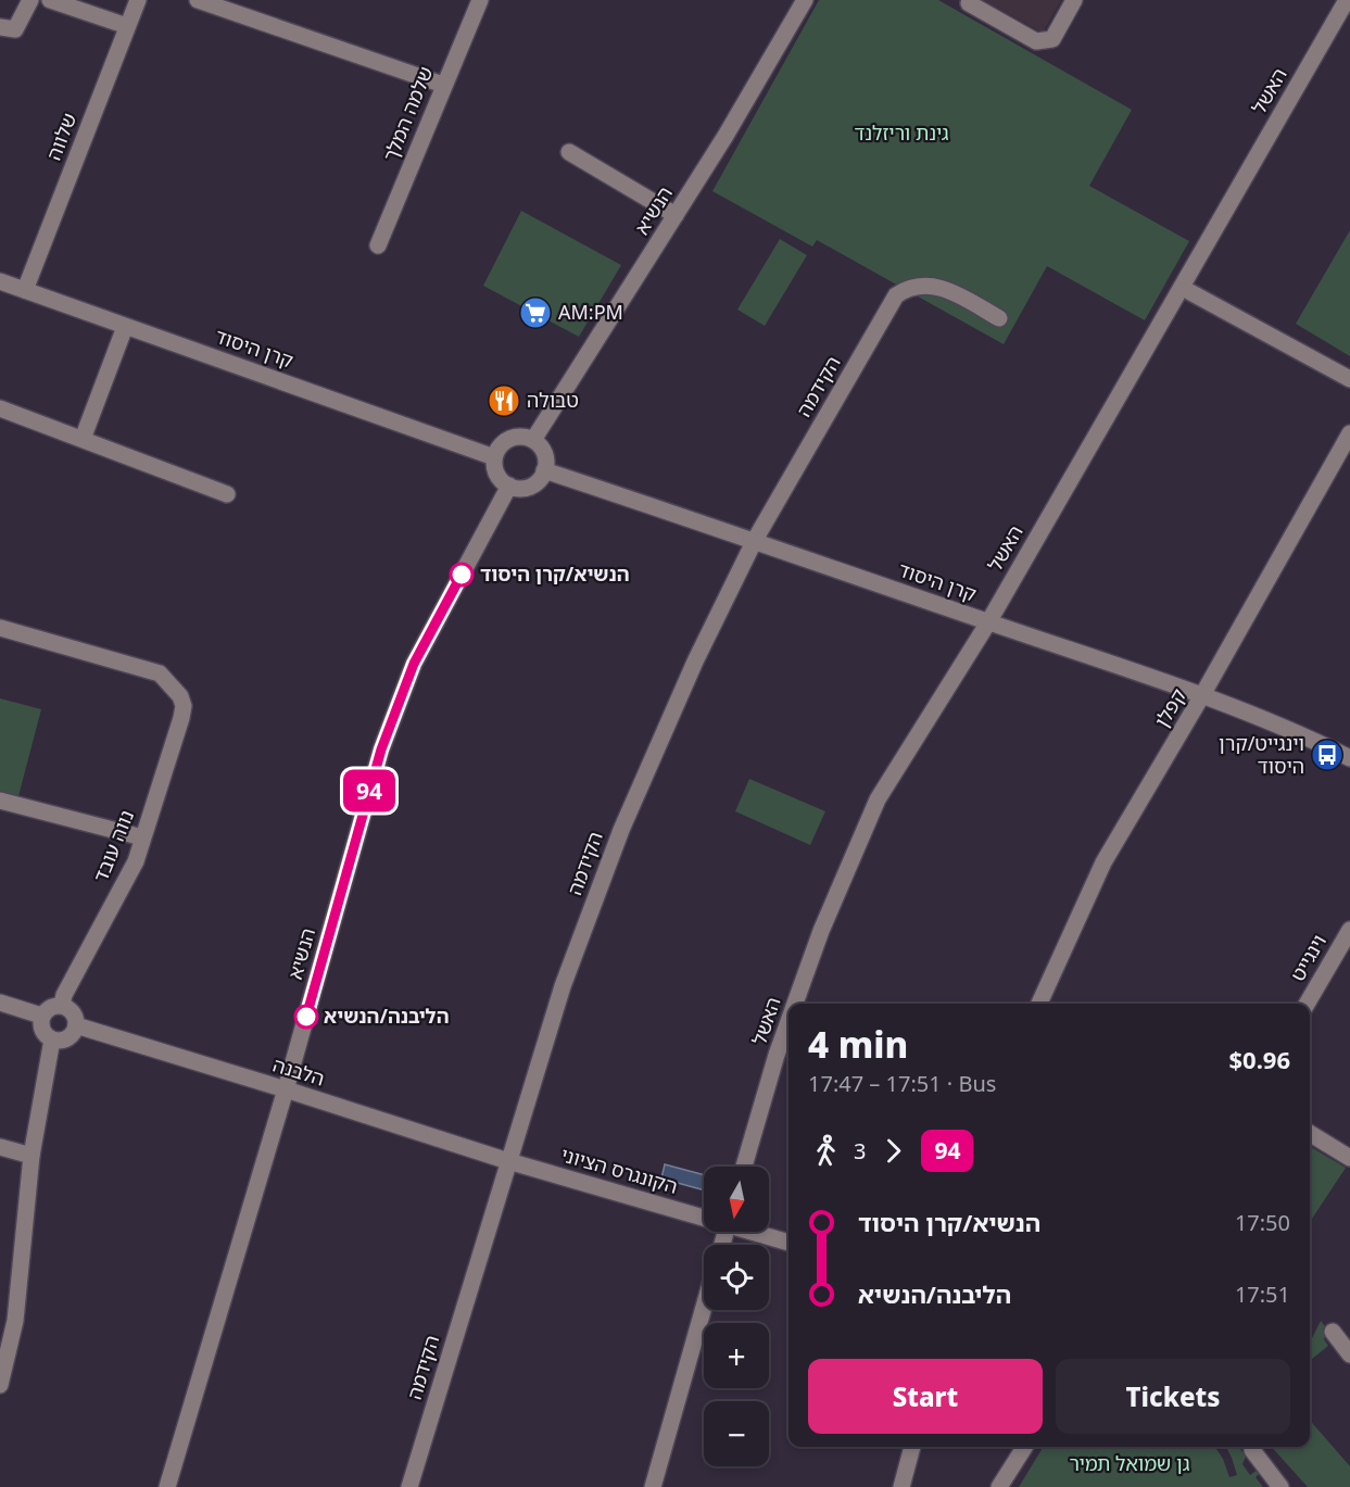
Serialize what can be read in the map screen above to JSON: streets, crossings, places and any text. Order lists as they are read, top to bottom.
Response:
{
  "streets": {
    "street": [
      "האשל",
      "שלמה המלך",
      "שלווה",
      "הנשיא",
      "קרן היסוד",
      "הקידמה",
      "קפלן",
      "נווה עובד",
      "וינגייט",
      "הלבנה",
      "הקונגרס הציוני"
    ]
  },
  "crossings": [
    ["האשל", "קרן היסוד"],
    ["שלווה", "קרן היסוד"],
    ["הנשיא", "קרן היסוד"],
    ["הנשיא", "הלבנה"],
    ["קרן היסוד", "הקידמה"],
    ["קרן היסוד", "קפלן"],
    ["הקידמה", "הלבנה"],
    ["הקידמה", "הקונגרס הציוני"],
    ["נווה עובד", "הלבנה"],
    ["הלבנה", "הקונגרס הציוני"]
  ],
  "parks": ["גינת וריזלנד", "גן שמואל תמיר"],
  "places": {
    "supermarket": ["AM:PM"],
    "restaurant": ["טבולה"],
    "other": ["הנשיא/קרן היסוד", "הליבנה/הנשיא"],
    "bus stop": ["וינגייט/קרן היסוד"]
  },
  "lines": ["bus line 94"],
  "north": "bottom",
  "page": {
    "on_map": "94",
    "heading": ["4 min", "17:47 – 17:51 · Bus", "$0.96"],
    "legs": ["3", "94"],
    "map_buttons": ["+", "−"],
    "list": [
      {
        "name": "הנשיא/קרן היסוד",
        "value": "17:50"
      },
      {
        "name": "הליבנה/הנשיא",
        "value": "17:51"
      }
    ],
    "buttons": ["Start", "Tickets"]
  }
}
